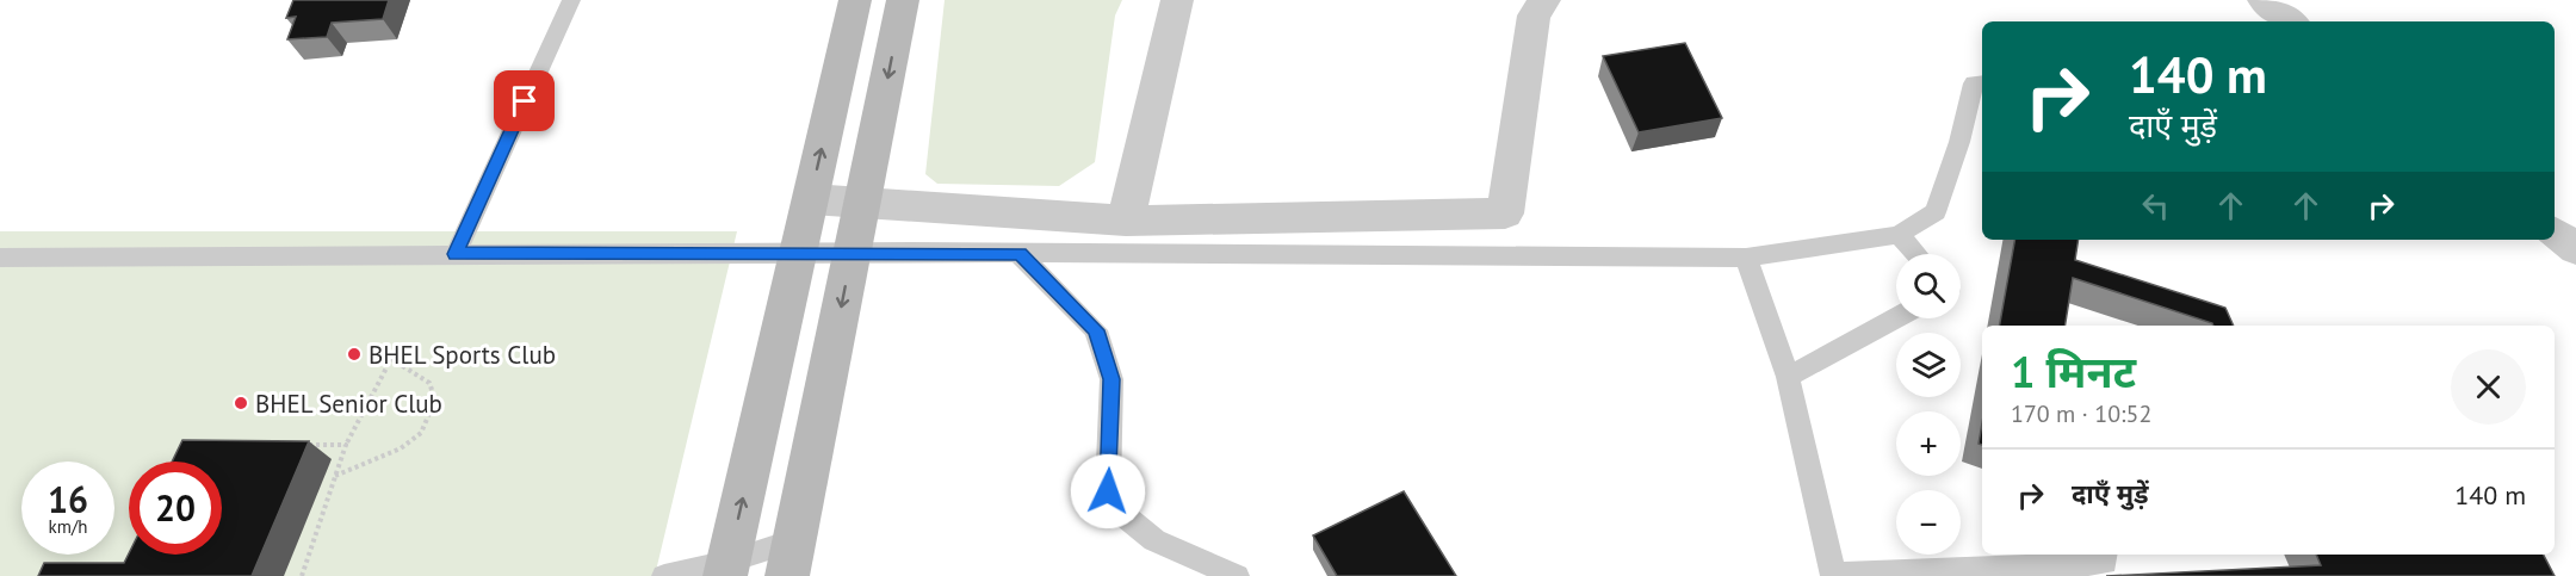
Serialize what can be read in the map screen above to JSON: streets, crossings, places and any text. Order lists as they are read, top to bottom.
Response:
{
  "places": ["BHEL Sports Club", "BHEL Senior Club"],
  "page": {
    "turn": ["140 m", "दाएँ मुड़ें"],
    "map_buttons": ["+", "−"],
    "heading": ["1 मिनट", "170 m · 10:52"],
    "list": [
      {
        "name": "दाएँ मुड़ें",
        "value": "140 m"
      }
    ],
    "speed": "16 km/h",
    "limit": "20"
  }
}
